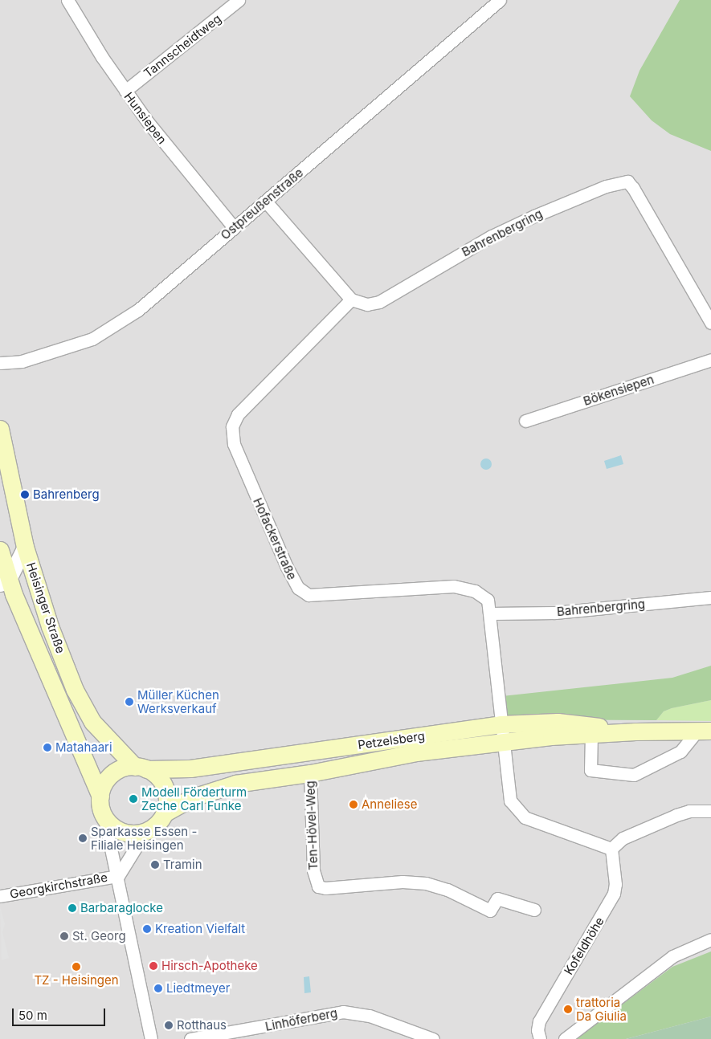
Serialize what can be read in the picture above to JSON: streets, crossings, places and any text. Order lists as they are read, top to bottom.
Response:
{
  "streets": {
    "main road": ["Heisinger Straße", "Petzelsberg"],
    "street": [
      "Tannscheidtweg",
      "Hunsiepen",
      "Ostpreußenstraße",
      "Bahrenbergring",
      "Bökensiepen",
      "Hofackerstraße",
      "Ten-Hövel-Weg",
      "Georgkirchstraße",
      "Kofeldhöhe",
      "Linhöferberg"
    ]
  },
  "crossings": [
    ["Tannscheidtweg", "Hunsiepen"],
    ["Hunsiepen", "Ostpreußenstraße"],
    ["Bahrenbergring", "Hofackerstraße"],
    ["Hofackerstraße", "Petzelsberg"],
    ["Heisinger Straße", "Petzelsberg"],
    ["Petzelsberg", "Ten-Hövel-Weg"]
  ],
  "places": [
    "Bahrenberg",
    "Müller Küchen Werksverkauf",
    "Matahaari",
    "Modell Förderturm Zeche Carl Funke",
    "Anneliese",
    "Sparkasse Essen - Filiale Heisingen",
    "Tramin",
    "Barbaraglocke",
    "Kreation Vielfalt",
    "St. Georg",
    "Hirsch-Apotheke",
    "TZ - Heisingen",
    "Liedtmeyer",
    "trattoria Da Giulia",
    "Rotthaus"
  ],
  "scale_bar": "50 m"
}
